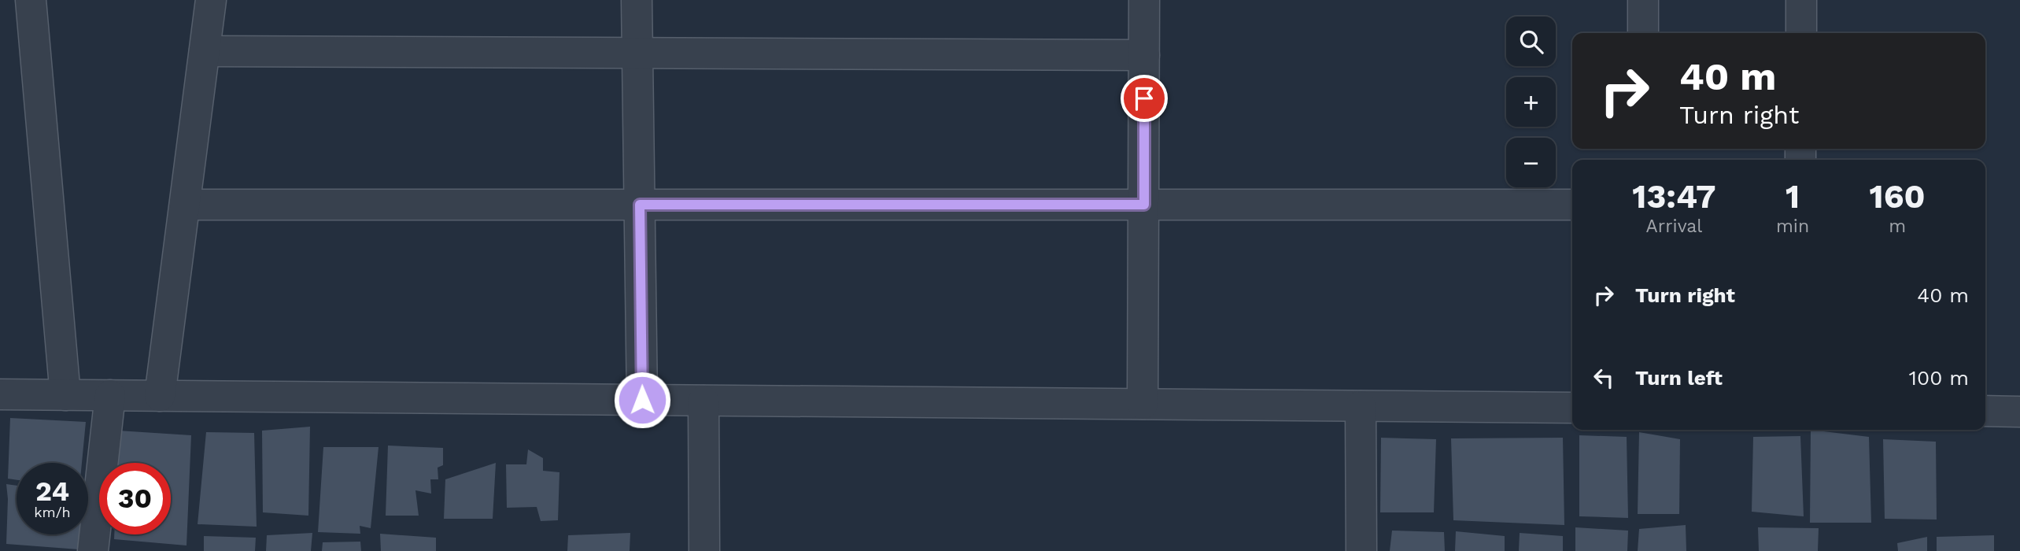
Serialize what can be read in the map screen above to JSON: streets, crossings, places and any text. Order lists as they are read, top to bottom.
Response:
{
  "page": {
    "map_buttons": ["+", "−"],
    "turn": ["40 m", "Turn right"],
    "eta": [
      "13:47",
      "Arrival",
      "1",
      "min",
      "160",
      "m"
    ],
    "list": [
      {
        "name": "Turn right",
        "value": "40 m"
      },
      {
        "name": "Turn left",
        "value": "100 m"
      }
    ],
    "speed": "24 km/h",
    "limit": "30"
  }
}
